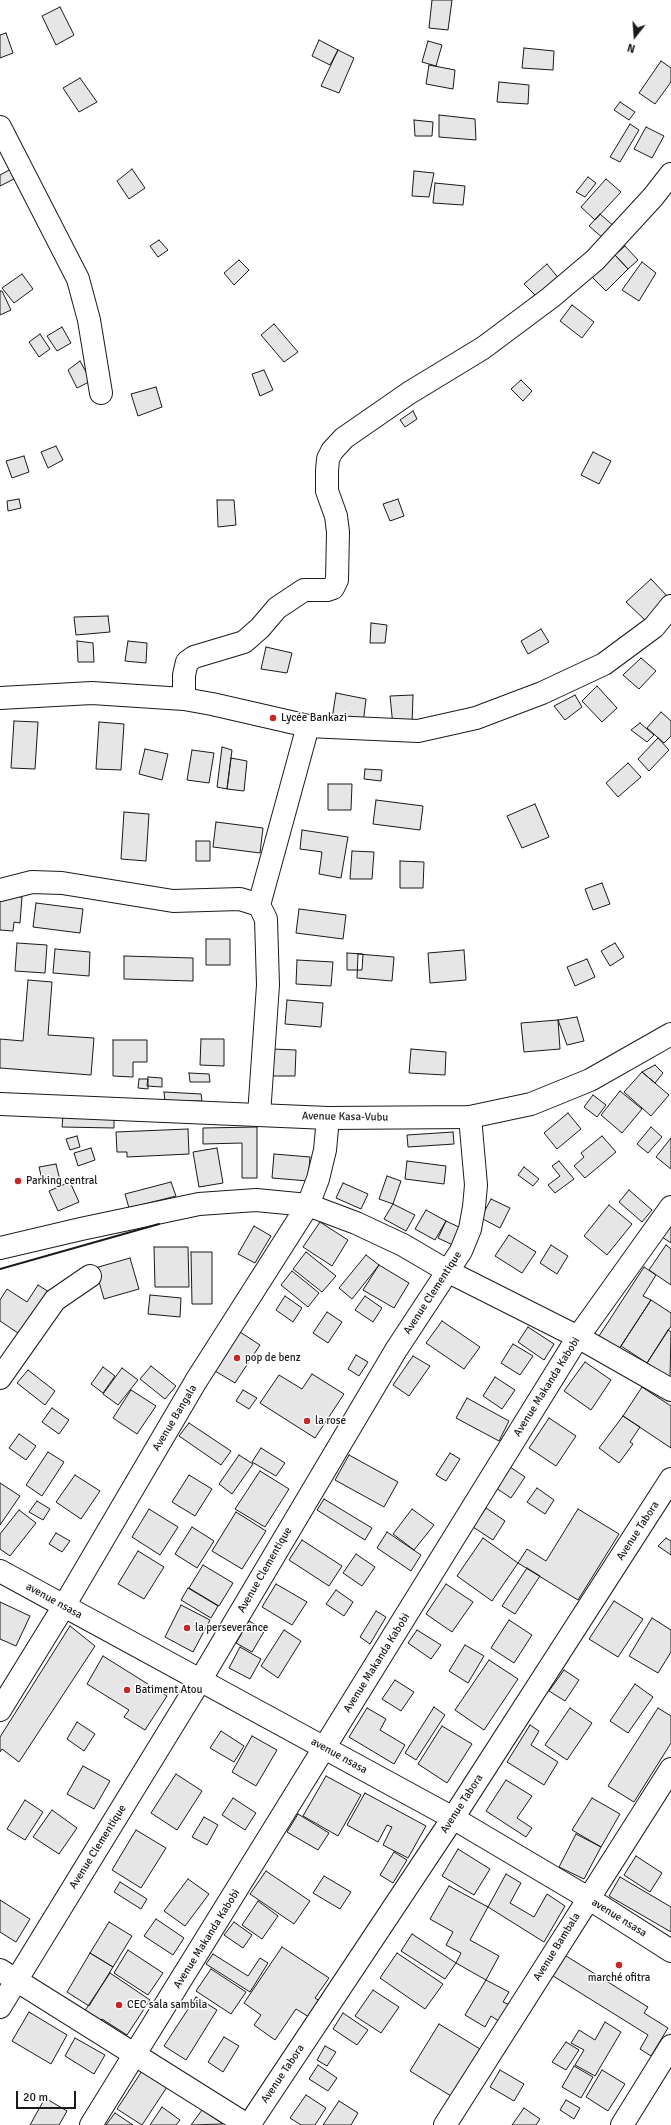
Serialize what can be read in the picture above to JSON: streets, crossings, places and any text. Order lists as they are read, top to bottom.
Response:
{
  "streets": {
    "main road": [
      "Avenue Kasa-Vubu",
      "Avenue Clementique",
      "Avenue Makanda Kabobi",
      "Avenue Bangala",
      "Avenue Tabora",
      "avenue nsasa",
      "Avenue Bambala"
    ]
  },
  "crossings": [
    ["Avenue Kasa-Vubu", "Avenue Clementique"],
    ["Avenue Kasa-Vubu", "Avenue Bangala"],
    ["Avenue Clementique", "avenue nsasa"],
    ["Avenue Makanda Kabobi", "avenue nsasa"],
    ["Avenue Bangala", "avenue nsasa"],
    ["Avenue Tabora", "avenue nsasa"],
    ["avenue nsasa", "Avenue Bambala"]
  ],
  "places": [
    "Lycée Bankazi",
    "Parking central",
    "pop de benz",
    "la rose",
    "la perseverance",
    "Batiment Atou",
    "marché ofitra",
    "CEC sala sambila"
  ],
  "scale_bar": "20 m",
  "north": "bottom"
}
